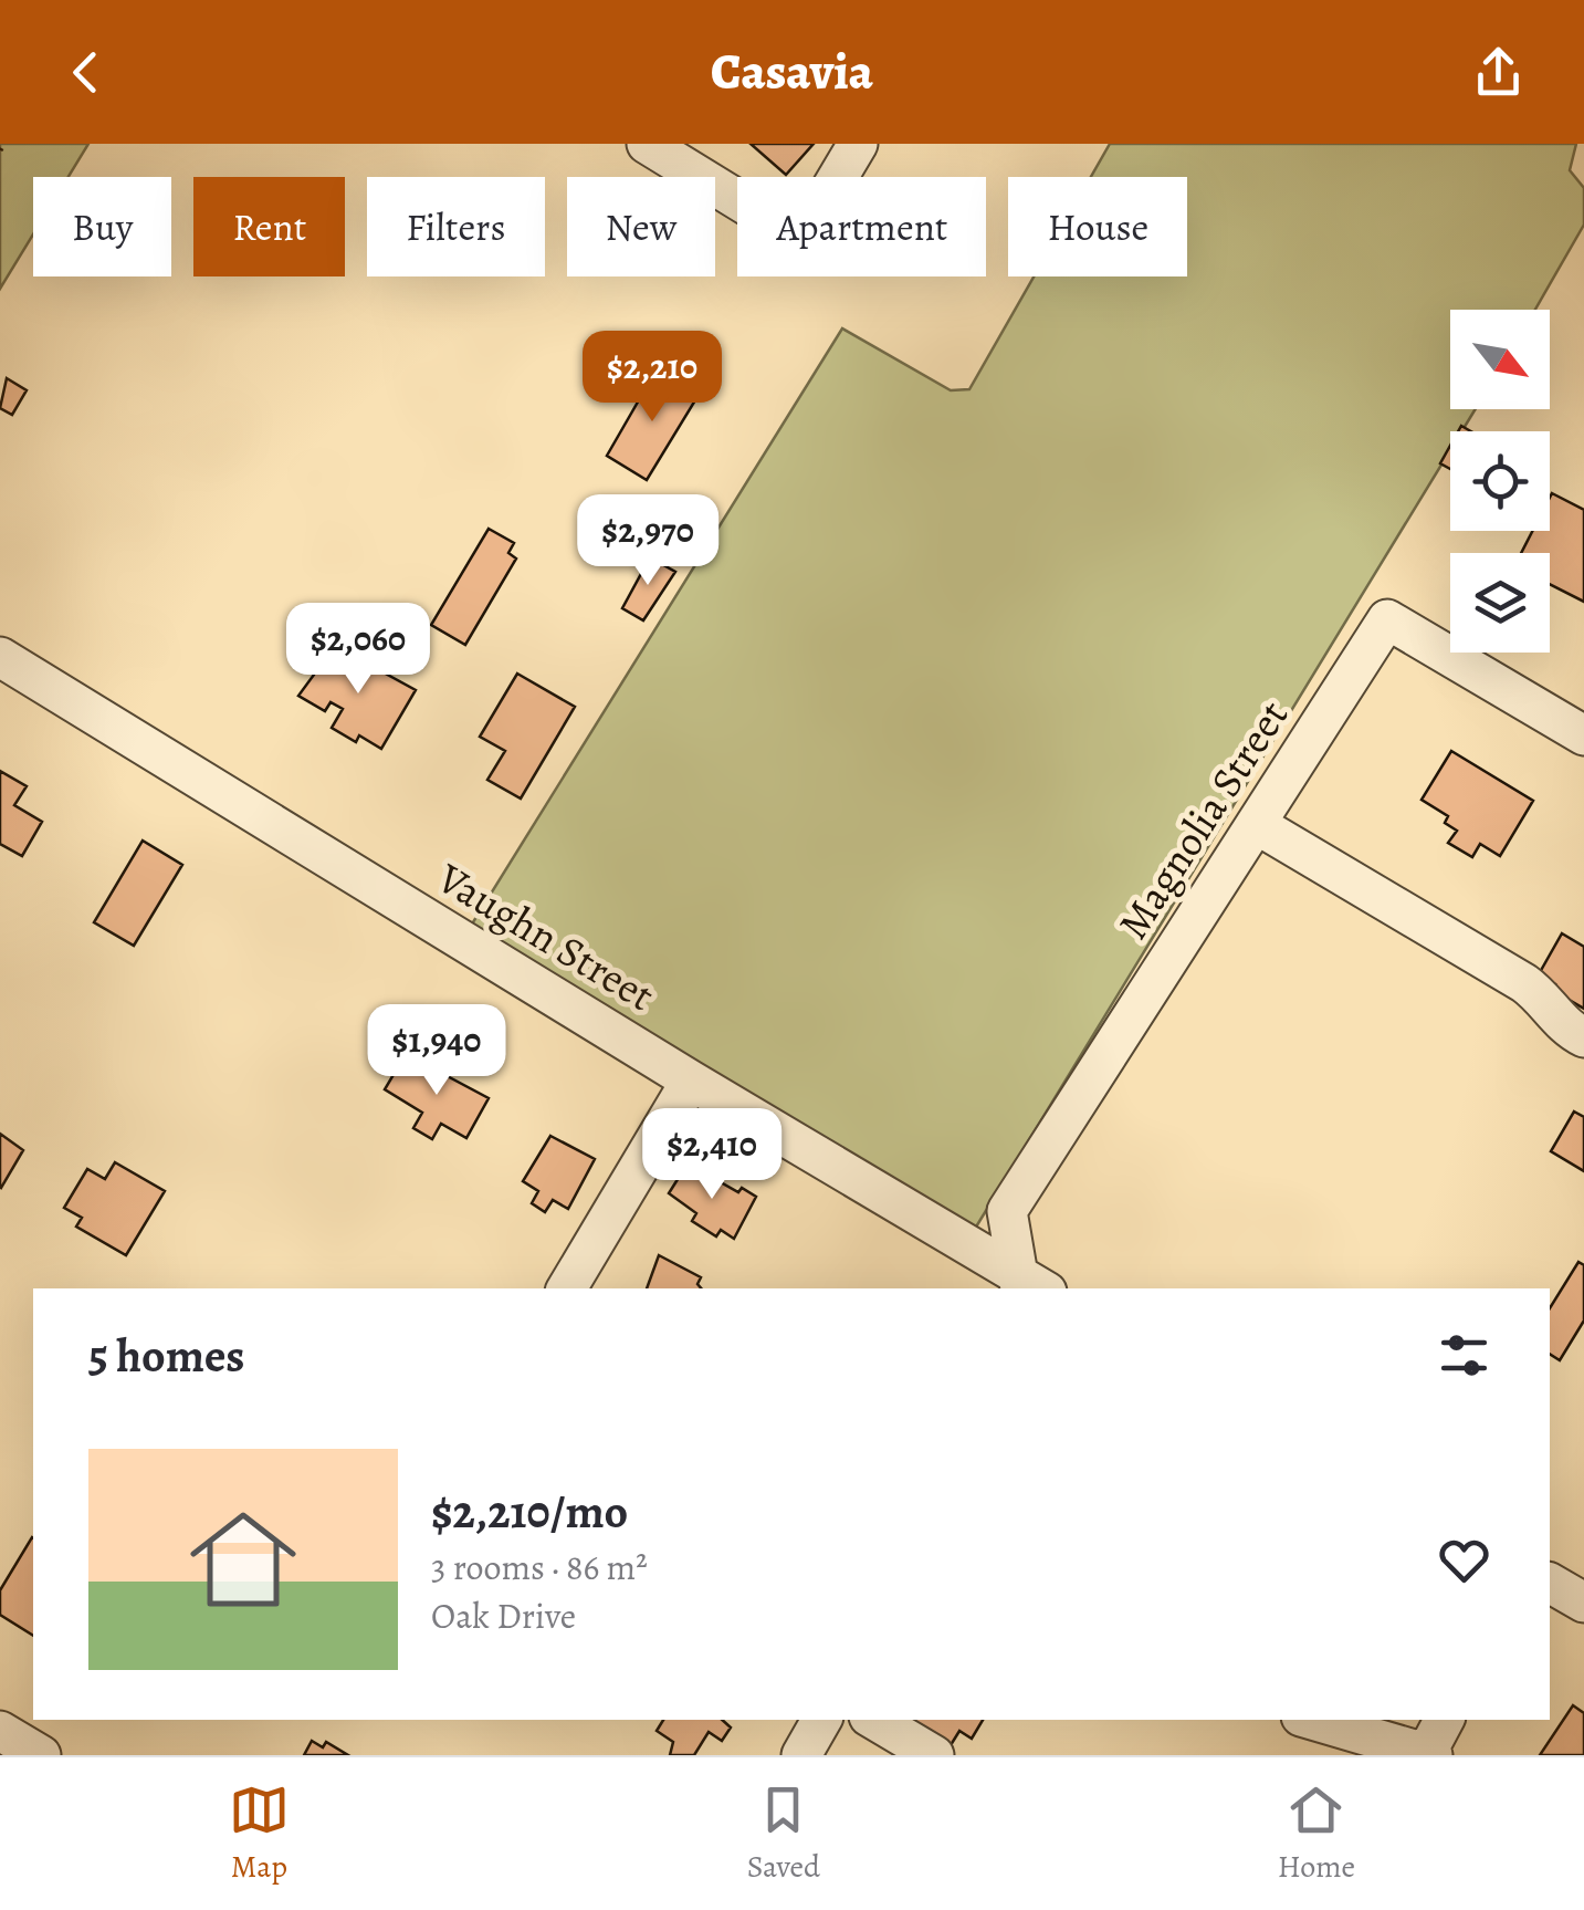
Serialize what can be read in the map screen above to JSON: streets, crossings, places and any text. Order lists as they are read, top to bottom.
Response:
{
  "streets": {
    "street": ["Magnolia Street", "Vaughn Street"]
  },
  "crossings": [
    ["Magnolia Street", "Vaughn Street"]
  ],
  "north": "bottom right",
  "page": {
    "header": "Casavia",
    "chip": [
      "Buy",
      "Rent",
      "Filters",
      "New",
      "Apartment",
      "House"
    ],
    "price": [
      "$2,210",
      "$2,970",
      "$2,060",
      "$1,940",
      "$2,410"
    ],
    "heading": "5 homes",
    "list": [
      {
        "name": "$2,210/mo",
        "note": "3 rooms · 86 m² · Oak Drive"
      }
    ],
    "tabs": ["Map", "Saved", "Home"]
  }
}
